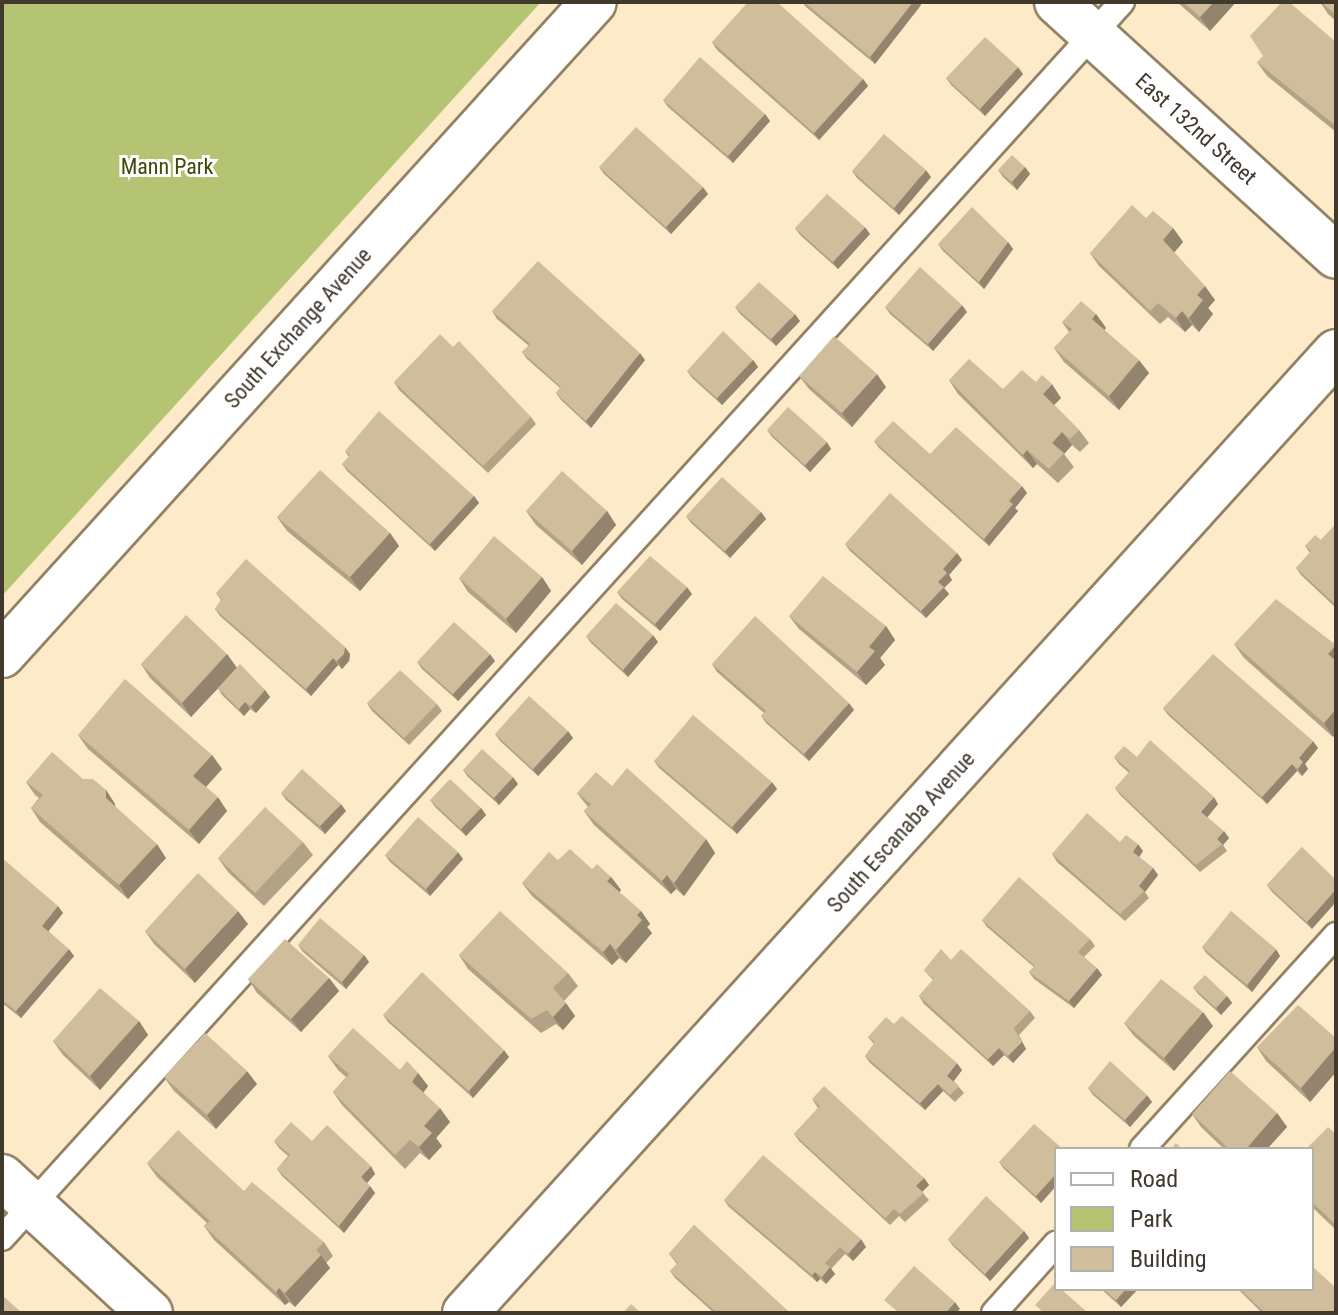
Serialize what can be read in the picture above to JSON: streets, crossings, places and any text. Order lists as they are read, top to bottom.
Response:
{
  "streets": {
    "street": ["East 132nd Street", "South Exchange Avenue", "South Escanaba Avenue"]
  },
  "parks": ["Mann Park"],
  "legend": ["Road", "Park", "Building"]
}
